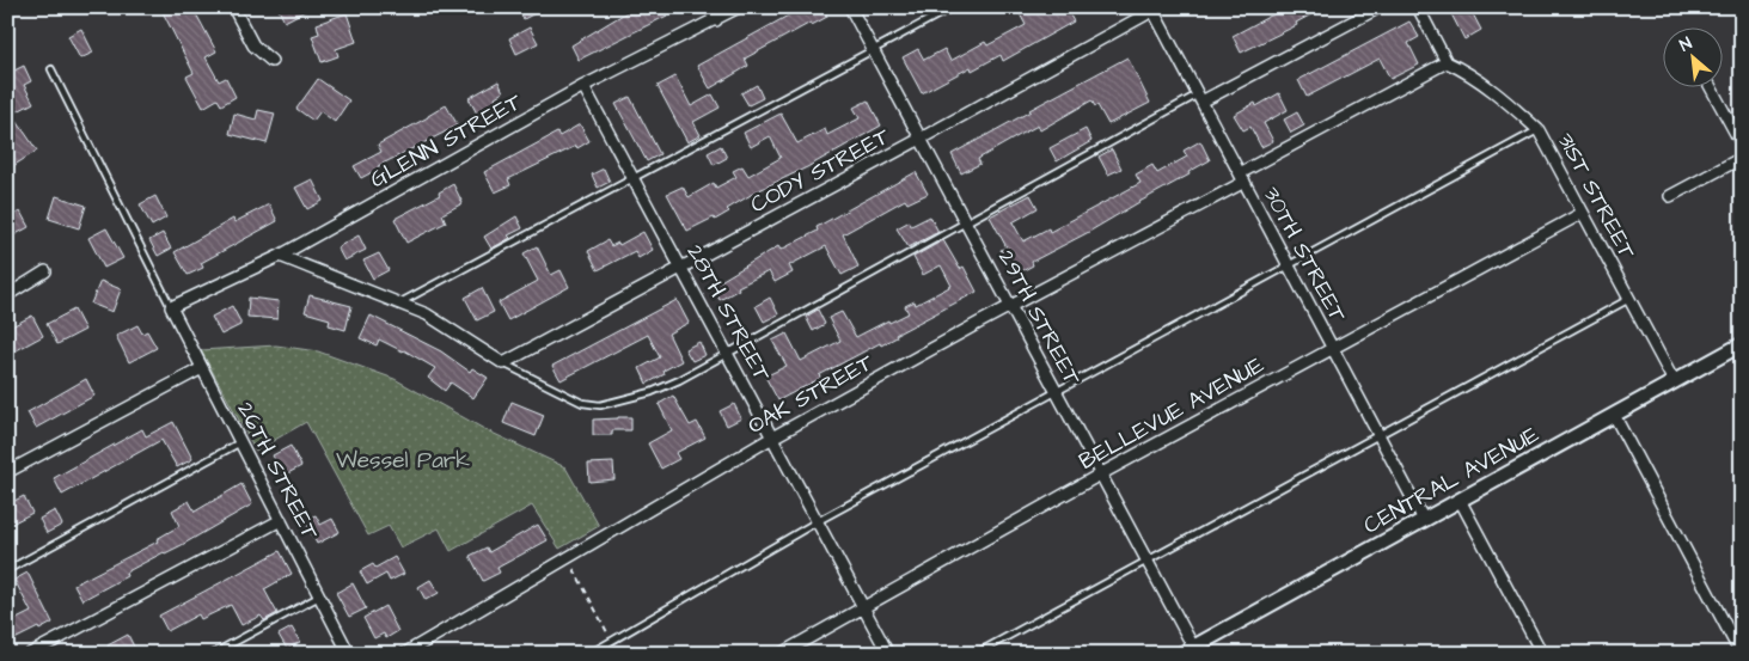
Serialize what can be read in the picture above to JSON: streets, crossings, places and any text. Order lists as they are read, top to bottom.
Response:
{
  "streets": {
    "street": [
      "GLENN STREET",
      "CODY STREET",
      "31ST STREET",
      "30TH STREET",
      "28TH STREET",
      "29TH STREET",
      "OAK STREET",
      "BELLEVUE AVENUE",
      "26TH STREET",
      "CENTRAL AVENUE"
    ]
  },
  "crossings": [
    ["GLENN STREET", "28TH STREET"],
    ["GLENN STREET", "26TH STREET"],
    ["CODY STREET", "30TH STREET"],
    ["CODY STREET", "28TH STREET"],
    ["CODY STREET", "29TH STREET"],
    ["31ST STREET", "OAK STREET"],
    ["31ST STREET", "BELLEVUE AVENUE"],
    ["31ST STREET", "CENTRAL AVENUE"],
    ["30TH STREET", "OAK STREET"],
    ["30TH STREET", "BELLEVUE AVENUE"],
    ["30TH STREET", "CENTRAL AVENUE"],
    ["28TH STREET", "OAK STREET"],
    ["28TH STREET", "BELLEVUE AVENUE"],
    ["29TH STREET", "OAK STREET"],
    ["29TH STREET", "BELLEVUE AVENUE"],
    ["29TH STREET", "CENTRAL AVENUE"]
  ],
  "parks": ["Wessel Park"],
  "north": "top left"
}
